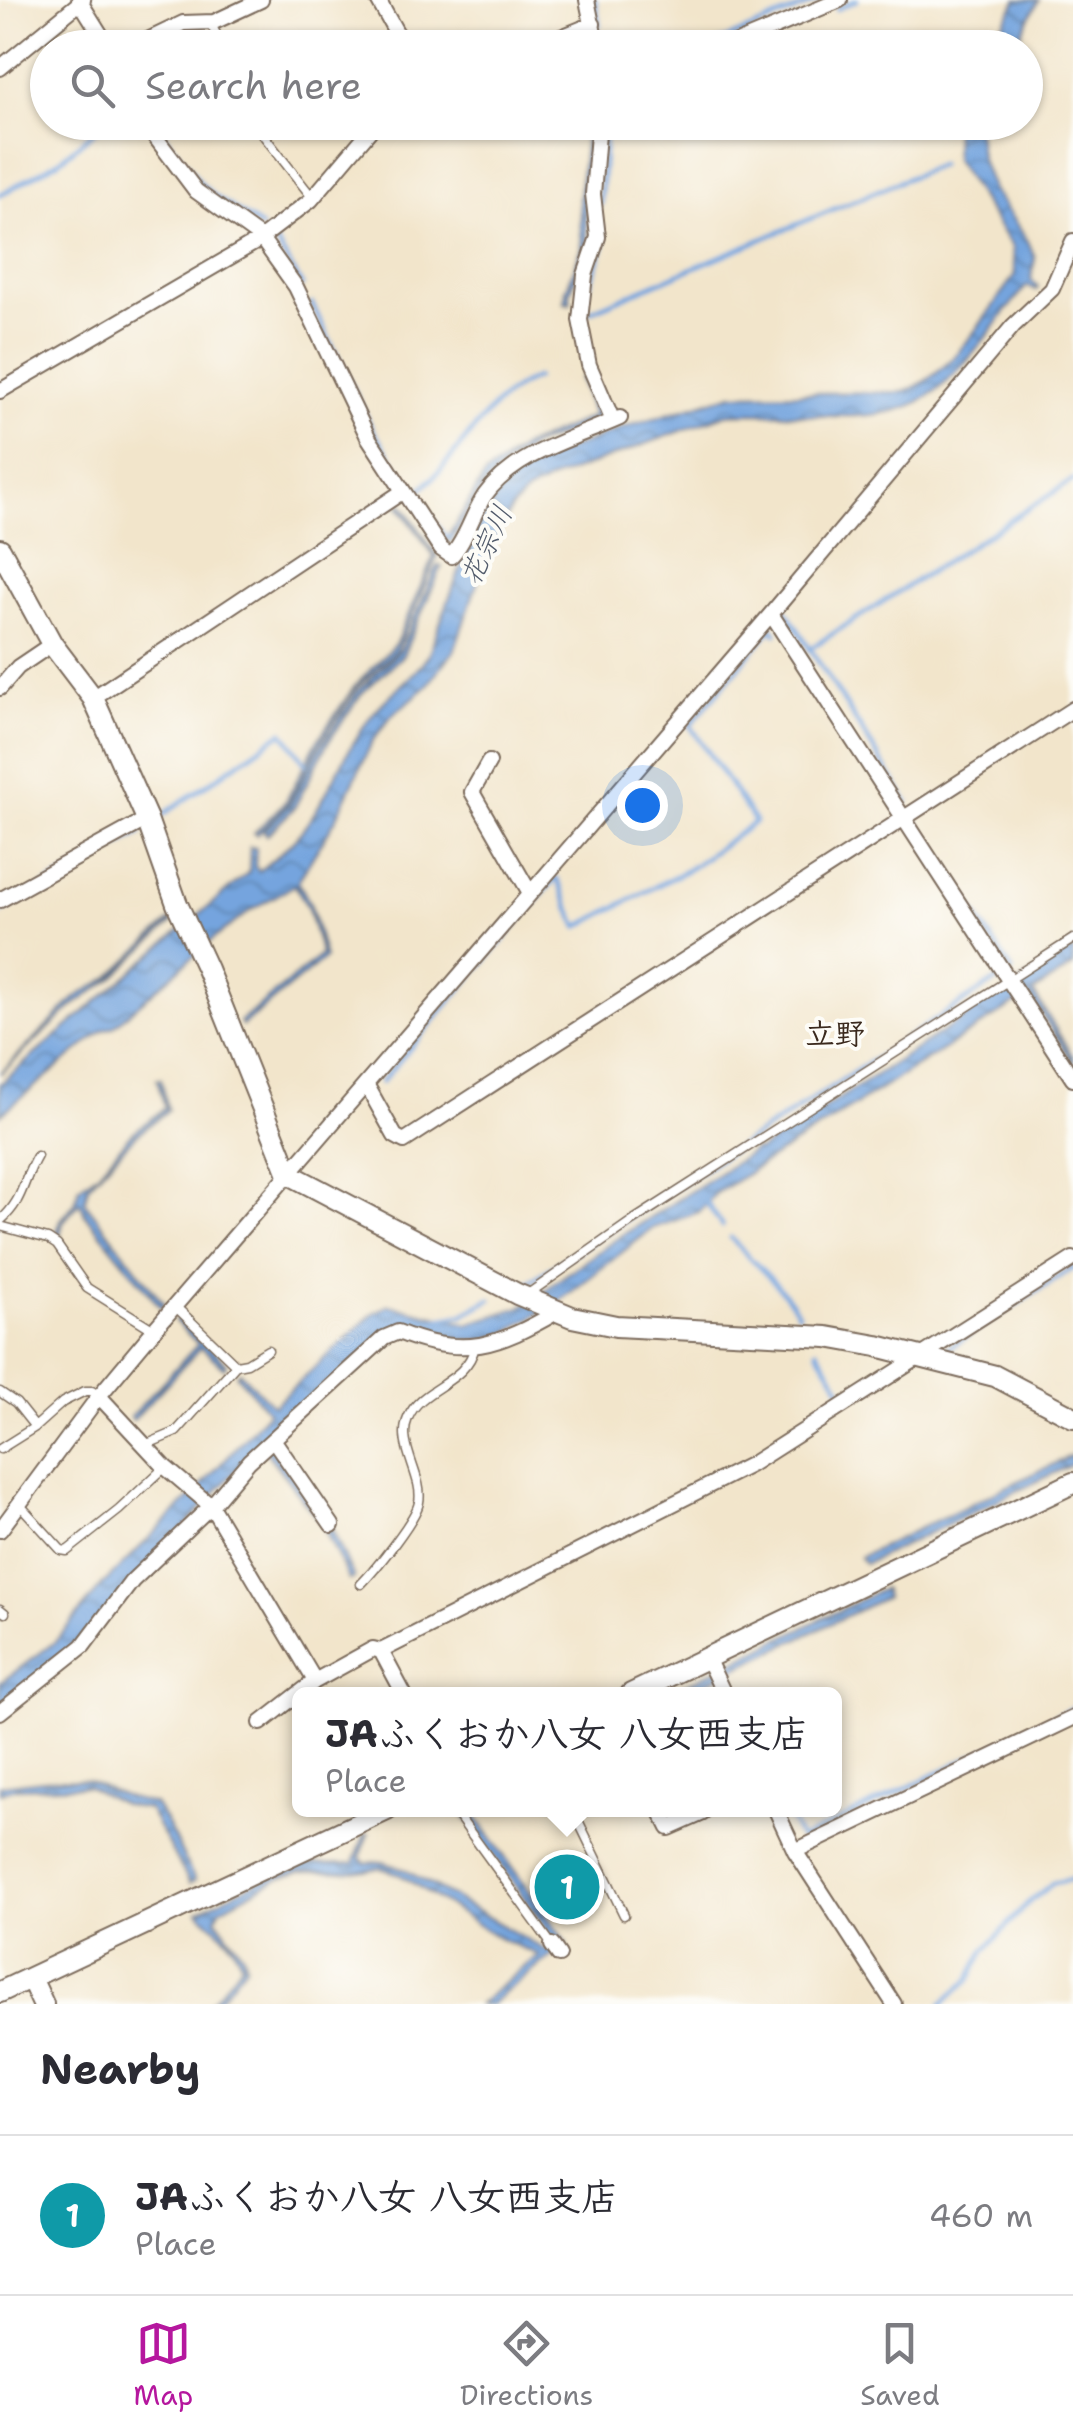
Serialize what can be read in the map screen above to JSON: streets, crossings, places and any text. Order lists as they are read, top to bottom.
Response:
{
  "districts": ["立野"],
  "water": ["花宗川"],
  "page": {
    "search": "Search here",
    "popup": ["JAふくおか八女 八女西支店", "Place"],
    "pins": "1",
    "heading": "Nearby",
    "list": [
      {
        "mark": "1",
        "name": "JAふくおか八女 八女西支店",
        "note": "Place",
        "value": "460 m"
      }
    ],
    "nav": ["Map", "Directions", "Saved"]
  }
}
